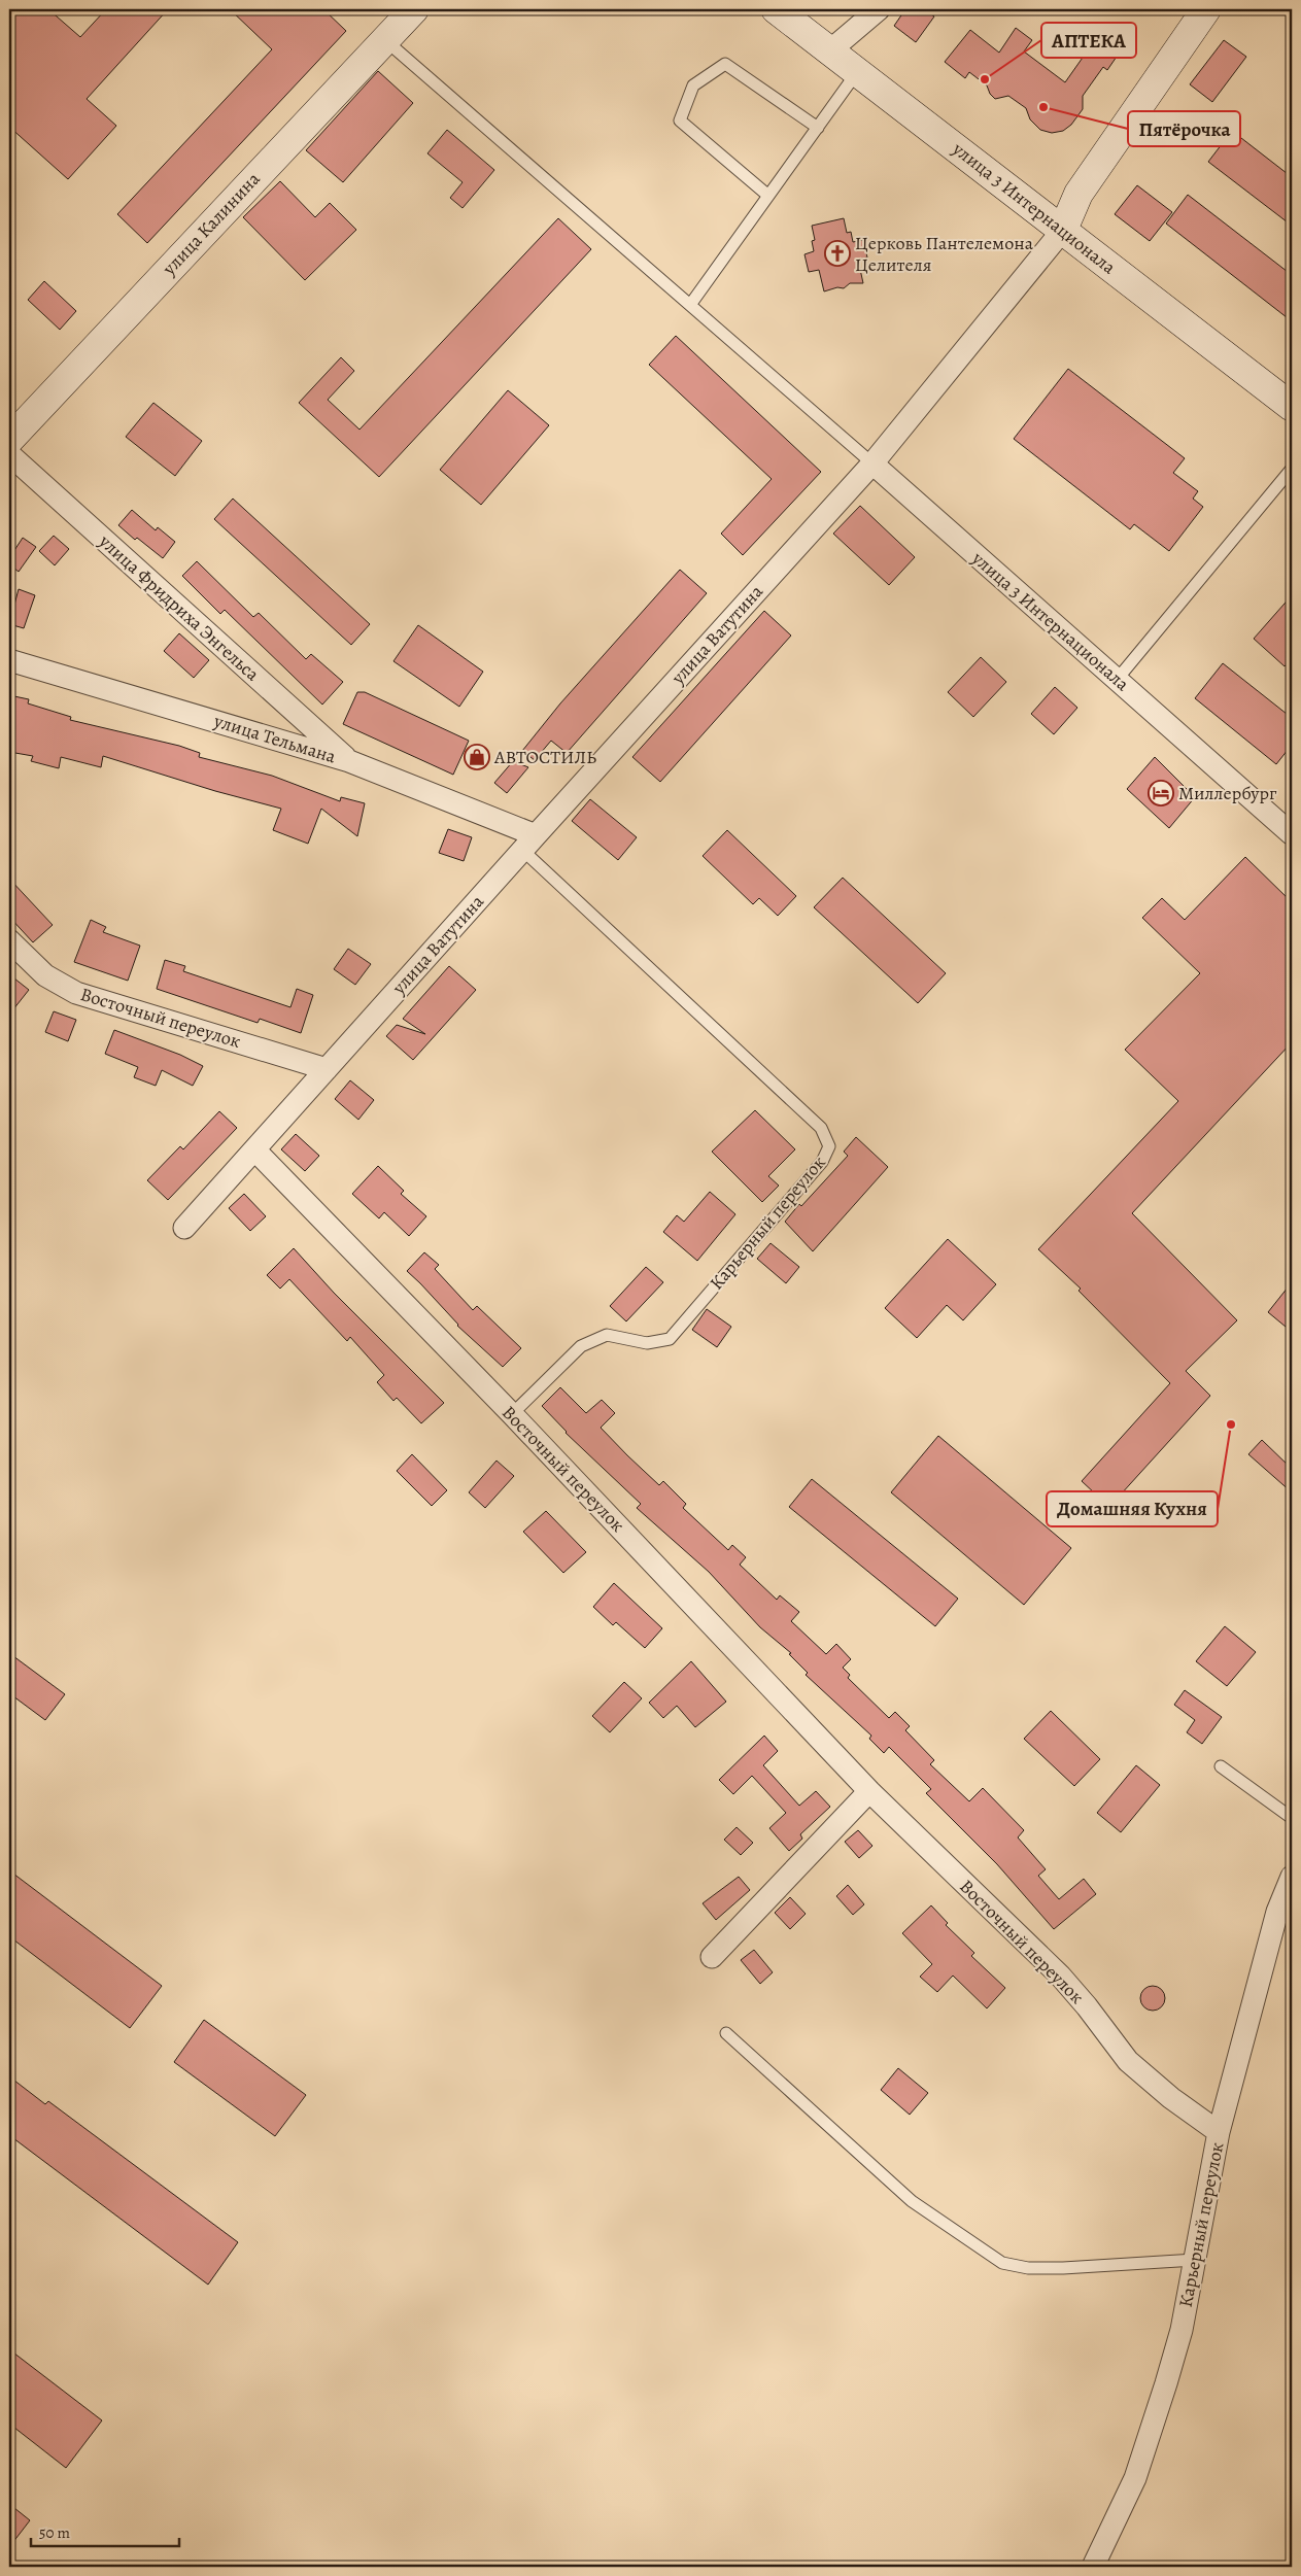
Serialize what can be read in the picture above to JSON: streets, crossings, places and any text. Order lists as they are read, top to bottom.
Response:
{
  "streets": {
    "main road": ["улица 3 Интернационала", "улица Калинина", "улица Ватутина"],
    "street": [
      "улица Фридриха Энгельса",
      "улица Тельмана",
      "Восточный переулок",
      "Карьерный переулок"
    ]
  },
  "crossings": [
    ["улица 3 Интернационала", "улица Ватутина"],
    ["улица Фридриха Энгельса", "улица Тельмана"],
    ["улица Ватутина", "улица Тельмана"],
    ["улица Ватутина", "Восточный переулок"],
    ["улица Ватутина", "Карьерный переулок"],
    ["улица Тельмана", "Карьерный переулок"],
    ["Восточный переулок", "Карьерный переулок"]
  ],
  "places": {
    "other": ["АПТЕКА", "Пятёрочка", "Домашняя Кухня"],
    "church": ["Церковь Пантелемона Целителя"],
    "shop": ["АВТОСТИЛЬ"],
    "hotel": ["Миллербург"]
  },
  "scale_bar": "50 m"
}
